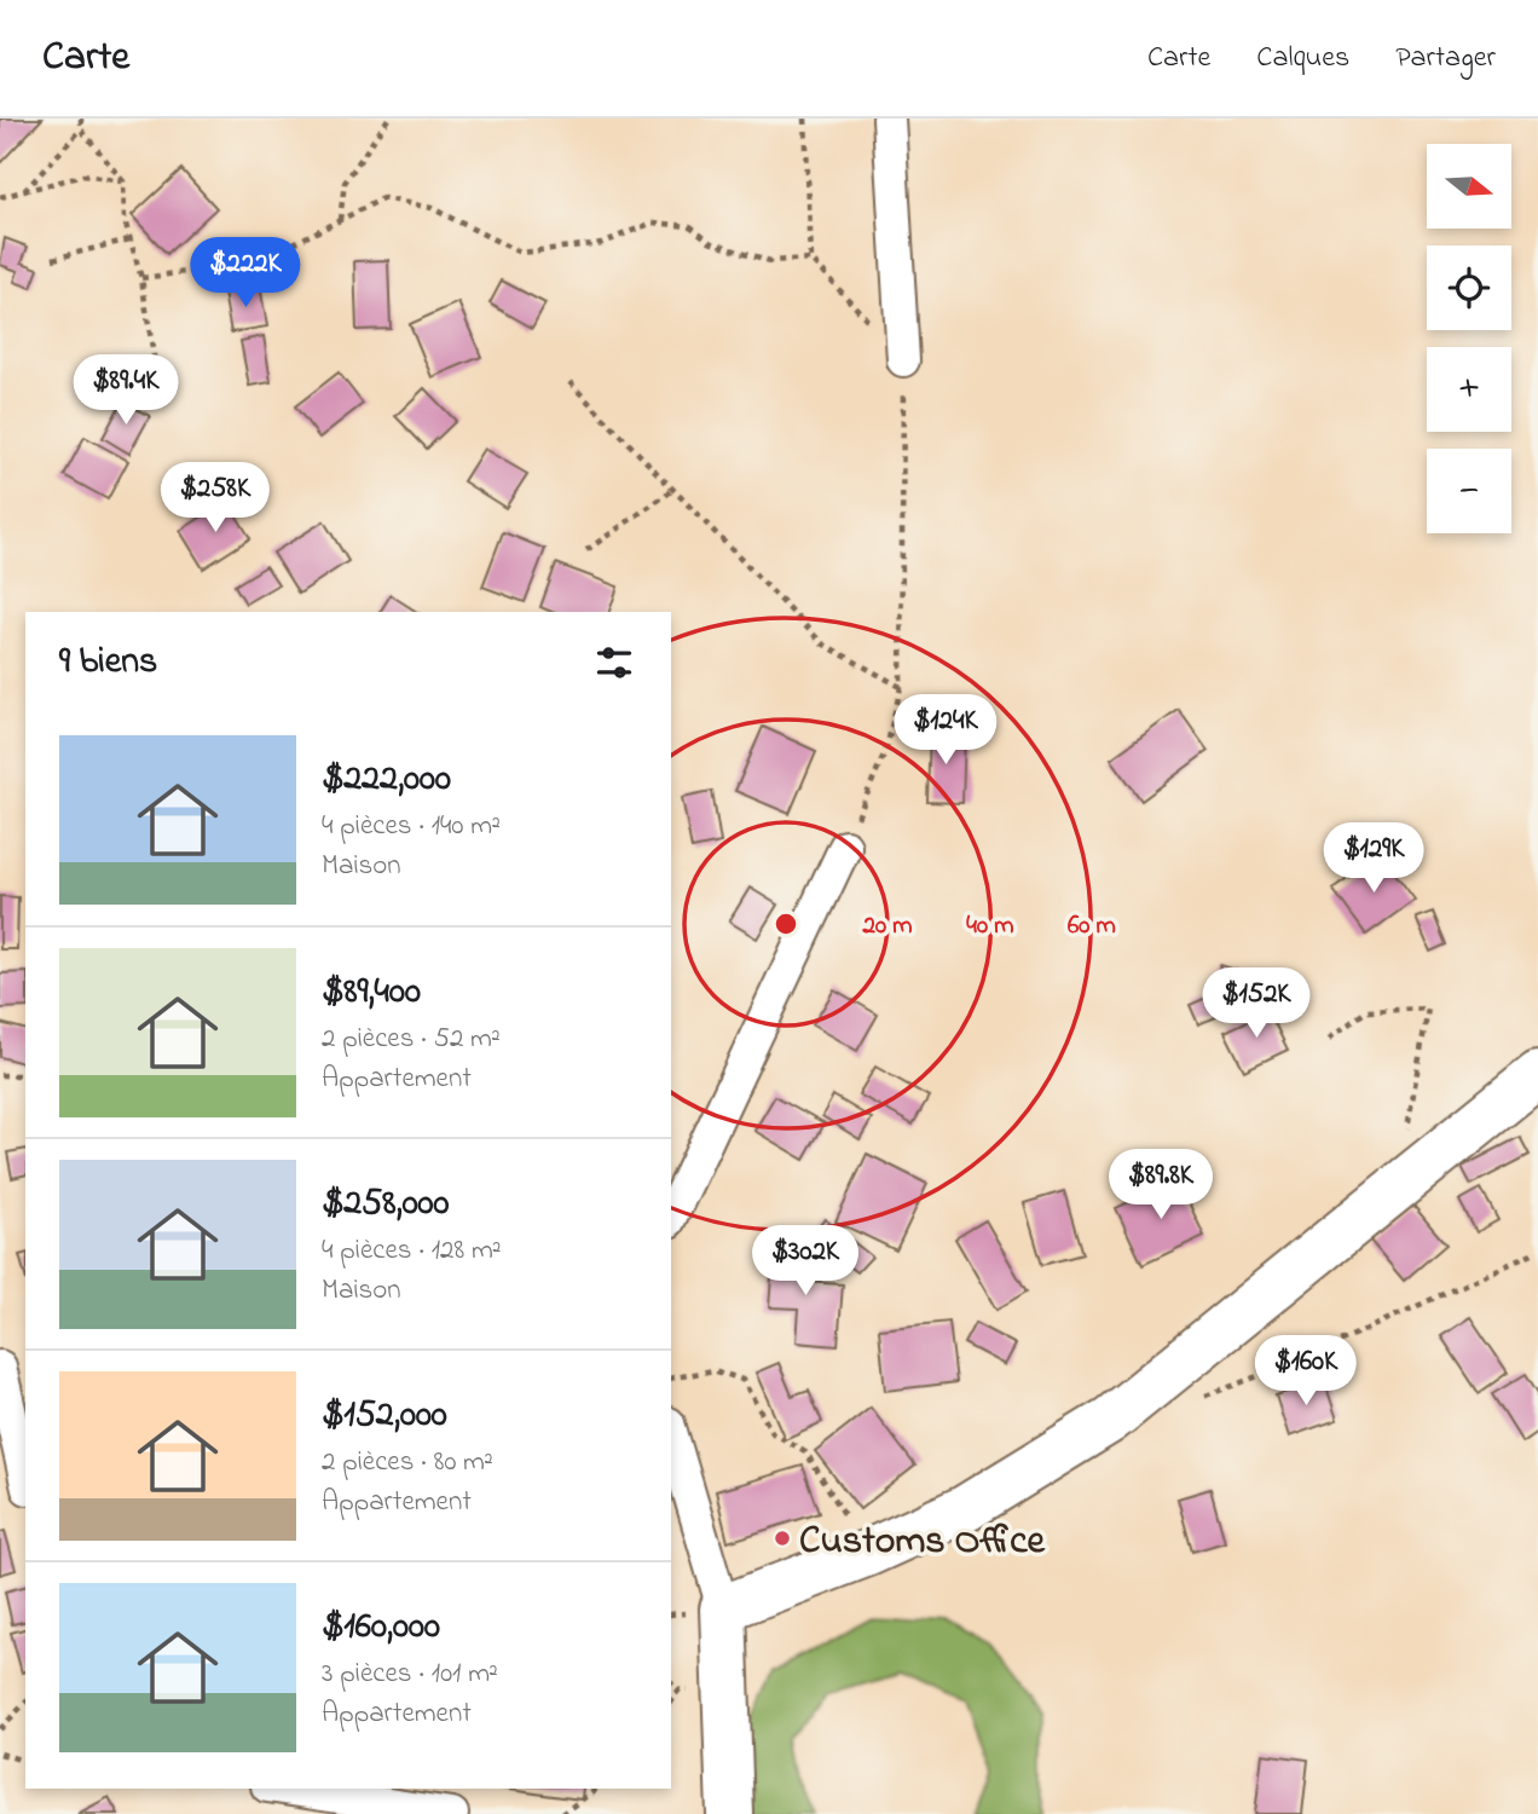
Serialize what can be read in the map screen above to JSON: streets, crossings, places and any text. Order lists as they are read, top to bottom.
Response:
{
  "places": ["Customs Office"],
  "north": "right",
  "page": {
    "header": "Carte",
    "nav": ["Carte", "Calques", "Partager"],
    "map_buttons": ["+", "−"],
    "price": [
      "$222K",
      "$89.4K",
      "$258K",
      "$124K",
      "$129K",
      "$152K",
      "$89.8K",
      "$302K",
      "$160K"
    ],
    "heading": "9 biens",
    "list": [
      {
        "name": "$222,000",
        "note": "4 pièces · 140 m² · Maison"
      },
      {
        "name": "$89,400",
        "note": "2 pièces · 52 m² · Appartement"
      },
      {
        "name": "$258,000",
        "note": "4 pièces · 128 m² · Maison"
      },
      {
        "name": "$152,000",
        "note": "2 pièces · 80 m² · Appartement"
      },
      {
        "name": "$160,000",
        "note": "3 pièces · 101 m² · Appartement"
      }
    ]
  },
  "rings": ["20 m", "40 m", "60 m"]
}
